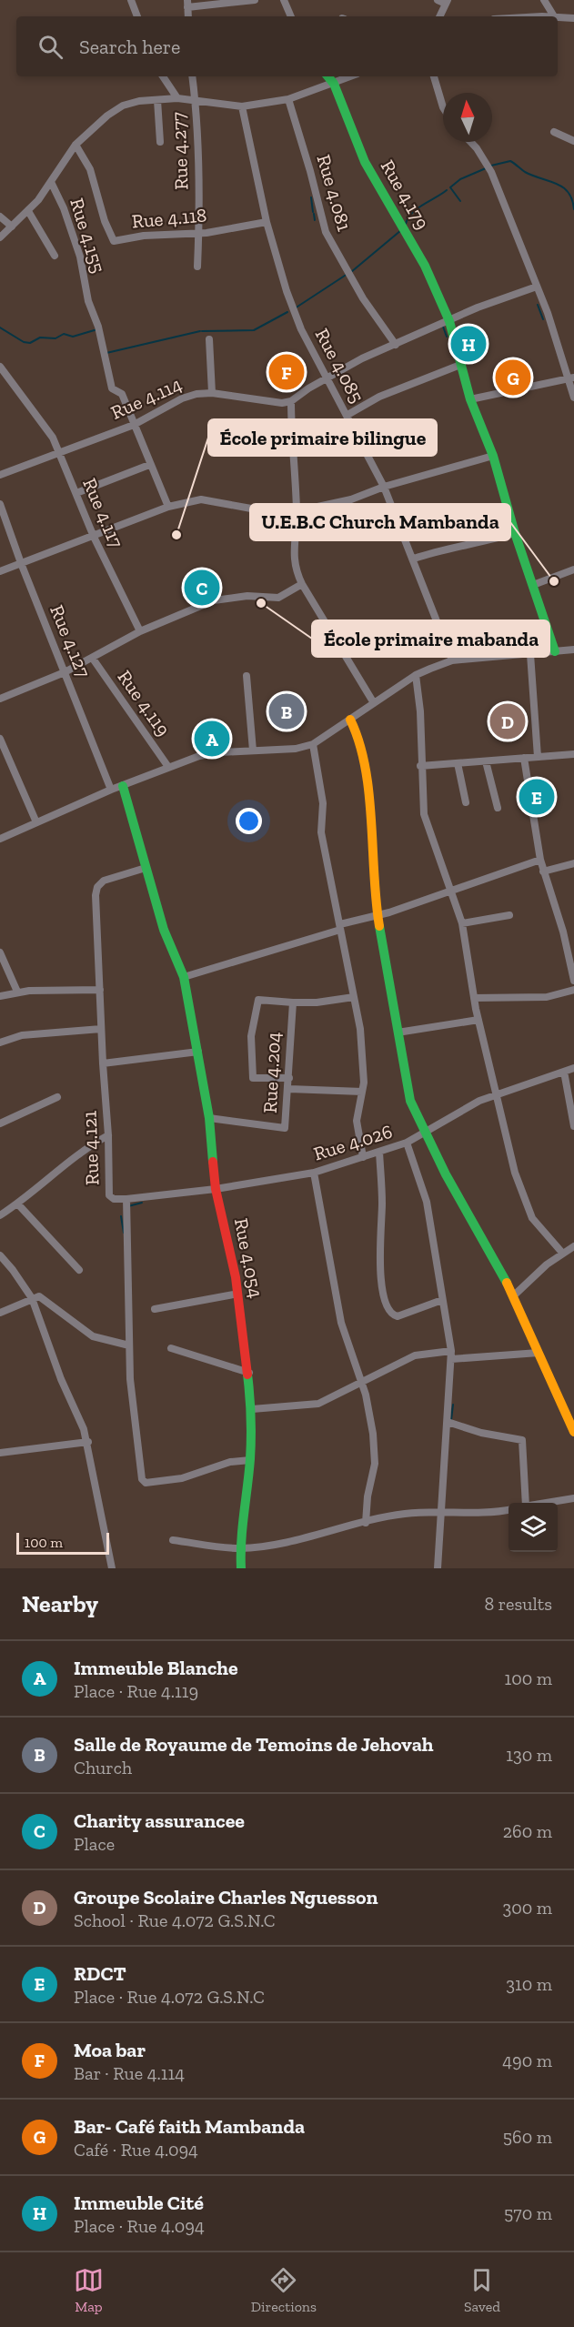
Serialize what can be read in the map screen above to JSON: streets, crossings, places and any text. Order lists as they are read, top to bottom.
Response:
{
  "streets": {
    "street": [
      "Rue 4.277",
      "Rue 4.081",
      "Rue 4.179",
      "Rue 4.118",
      "Rue 4.155",
      "Rue 4.085",
      "Rue 4.114",
      "Rue 4.117",
      "Rue 4.127",
      "Rue 4.119",
      "Rue 4.204",
      "Rue 4.026",
      "Rue 4.121",
      "Rue 4.054"
    ]
  },
  "crossings": [
    ["Rue 4.277", "Rue 4.118"],
    ["Rue 4.118", "Rue 4.085"],
    ["Rue 4.155", "Rue 4.114"],
    ["Rue 4.114", "Rue 4.117"],
    ["Rue 4.204", "Rue 4.054"],
    ["Rue 4.026", "Rue 4.121"],
    ["Rue 4.026", "Rue 4.054"],
    ["Rue 4.121", "Rue 4.054"]
  ],
  "places": ["École primaire bilingue", "U.E.B.C Church Mambanda", "École primaire mabanda"],
  "scale_bar": "100 m",
  "north": "top",
  "page": {
    "search": "Search here",
    "pins": [
      "H",
      "F",
      "G",
      "C",
      "B",
      "D",
      "A",
      "E"
    ],
    "scale": "100 m",
    "heading": ["Nearby", "8 results"],
    "list": [
      {
        "mark": "A",
        "name": "Immeuble Blanche",
        "note": "Place · Rue 4.119",
        "value": "100 m"
      },
      {
        "mark": "B",
        "name": "Salle de Royaume de Temoins de Jehovah",
        "note": "Church",
        "value": "130 m"
      },
      {
        "mark": "C",
        "name": "Charity assurancee",
        "note": "Place",
        "value": "260 m"
      },
      {
        "mark": "D",
        "name": "Groupe Scolaire Charles Nguesson",
        "note": "School · Rue 4.072 G.S.N.C",
        "value": "300 m"
      },
      {
        "mark": "E",
        "name": "RDCT",
        "note": "Place · Rue 4.072 G.S.N.C",
        "value": "310 m"
      },
      {
        "mark": "F",
        "name": "Moa bar",
        "note": "Bar · Rue 4.114",
        "value": "490 m"
      },
      {
        "mark": "G",
        "name": "Bar- Café faith Mambanda",
        "note": "Café · Rue 4.094",
        "value": "560 m"
      },
      {
        "mark": "H",
        "name": "Immeuble Cité",
        "note": "Place · Rue 4.094",
        "value": "570 m"
      }
    ],
    "nav": ["Map", "Directions", "Saved"]
  }
}
